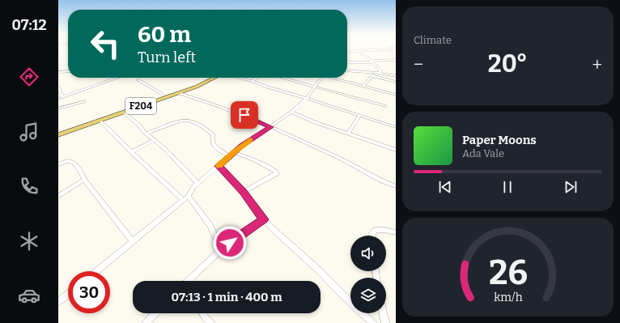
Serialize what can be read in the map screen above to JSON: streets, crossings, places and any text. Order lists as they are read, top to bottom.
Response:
{
  "streets": {
    "main road": ["F204"]
  },
  "page": {
    "tabs": "07:12",
    "tile": "Climate",
    "turn": ["60 m", "Turn left"],
    "heat": ["−", "20°", "+"],
    "song": ["Paper Moons", "Ada Vale"],
    "limit": "30",
    "trip": "07:13 · 1 min · 400 m",
    "gauge": ["26", "km/h"]
  }
}
